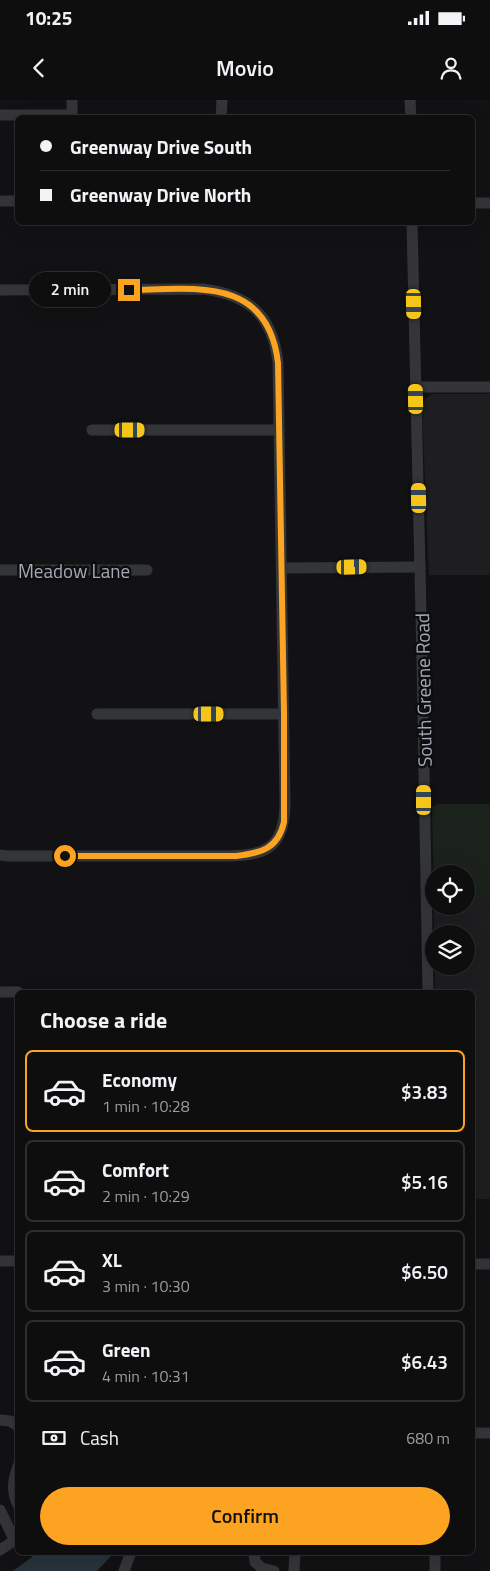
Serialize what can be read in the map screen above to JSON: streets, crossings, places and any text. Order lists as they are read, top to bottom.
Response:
{
  "streets": {
    "street": ["Meadow Lane", "South Greene Road"]
  },
  "page": {
    "status": "10:25",
    "header": "Movio",
    "banner": ["Greenway Drive South", "Greenway Drive North"],
    "bubble": "2 min",
    "heading": "Choose a ride",
    "list": [
      {
        "name": "Economy",
        "note": "1 min · 10:28",
        "value": "$3.83"
      },
      {
        "name": "Comfort",
        "note": "2 min · 10:29",
        "value": "$5.16"
      },
      {
        "name": "XL",
        "note": "3 min · 10:30",
        "value": "$6.50"
      },
      {
        "name": "Green",
        "note": "4 min · 10:31",
        "value": "$6.43"
      }
    ],
    "pay": ["Cash", "680 m"],
    "buttons": "Confirm"
  }
}
